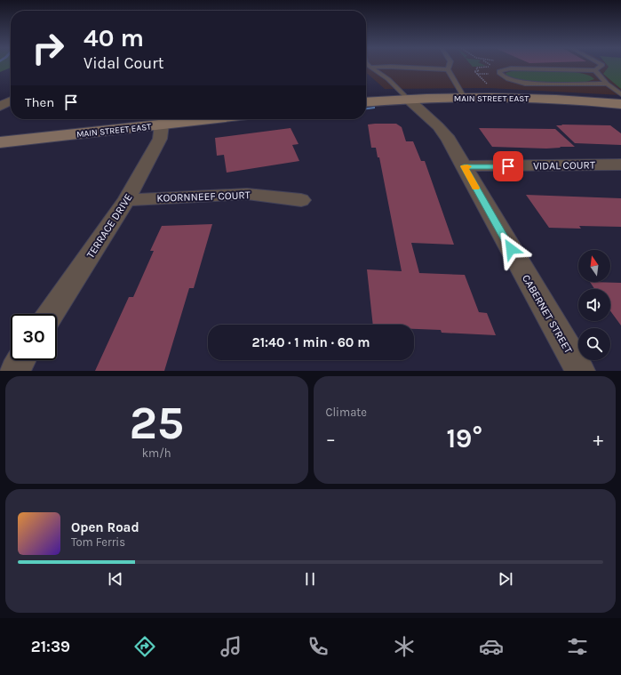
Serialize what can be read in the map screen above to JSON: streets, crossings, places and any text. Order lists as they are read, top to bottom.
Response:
{
  "streets": {
    "main road": ["MAIN STREET EAST"],
    "street": [
      "VIDAL COURT",
      "KOORNNEEF COURT",
      "TERRACE DRIVE",
      "CABERNET STREET"
    ]
  },
  "crossings": [
    ["MAIN STREET EAST", "TERRACE DRIVE"],
    ["MAIN STREET EAST", "CABERNET STREET"],
    ["VIDAL COURT", "CABERNET STREET"],
    ["KOORNNEEF COURT", "TERRACE DRIVE"]
  ],
  "north": "top",
  "page": {
    "turn": ["40 m", "Vidal Court"],
    "then": "Then",
    "limit": "30",
    "trip": "21:40 · 1 min · 60 m",
    "tile": [
      ["25", "km/h"],
      "Climate"
    ],
    "heat": ["−", "19°", "+"],
    "song": ["Open Road", "Tom Ferris"],
    "tabs": "21:39"
  }
}
